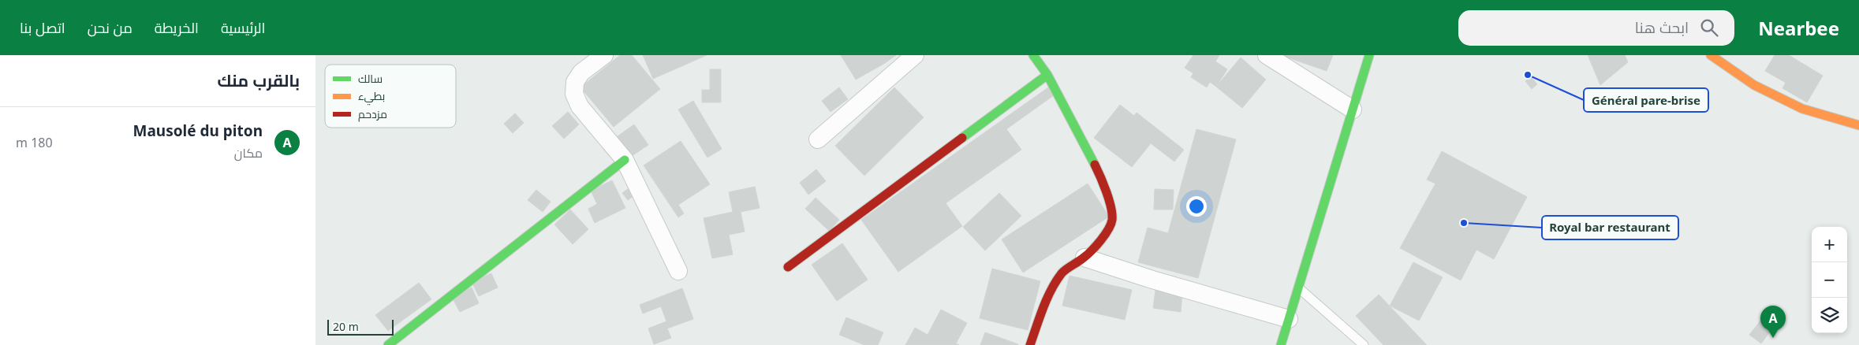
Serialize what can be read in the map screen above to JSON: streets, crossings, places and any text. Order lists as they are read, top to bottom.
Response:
{
  "places": ["Général pare-brise", "Royal bar restaurant"],
  "legend": ["سالك", "بطيء", "مزدحم"],
  "scale_bar": "20 m",
  "page": {
    "header": "Nearbee",
    "search": "ابحث هنا",
    "nav": [
      "الرئيسية",
      "الخريطة",
      "من نحن",
      "اتصل بنا"
    ],
    "heading": "بالقرب منك",
    "list": [
      {
        "mark": "A",
        "name": "Mausolé du piton",
        "note": "مكان",
        "value": "180 m"
      }
    ],
    "map_buttons": ["+", "−"],
    "pins": "A",
    "scale": "20 m"
  }
}
